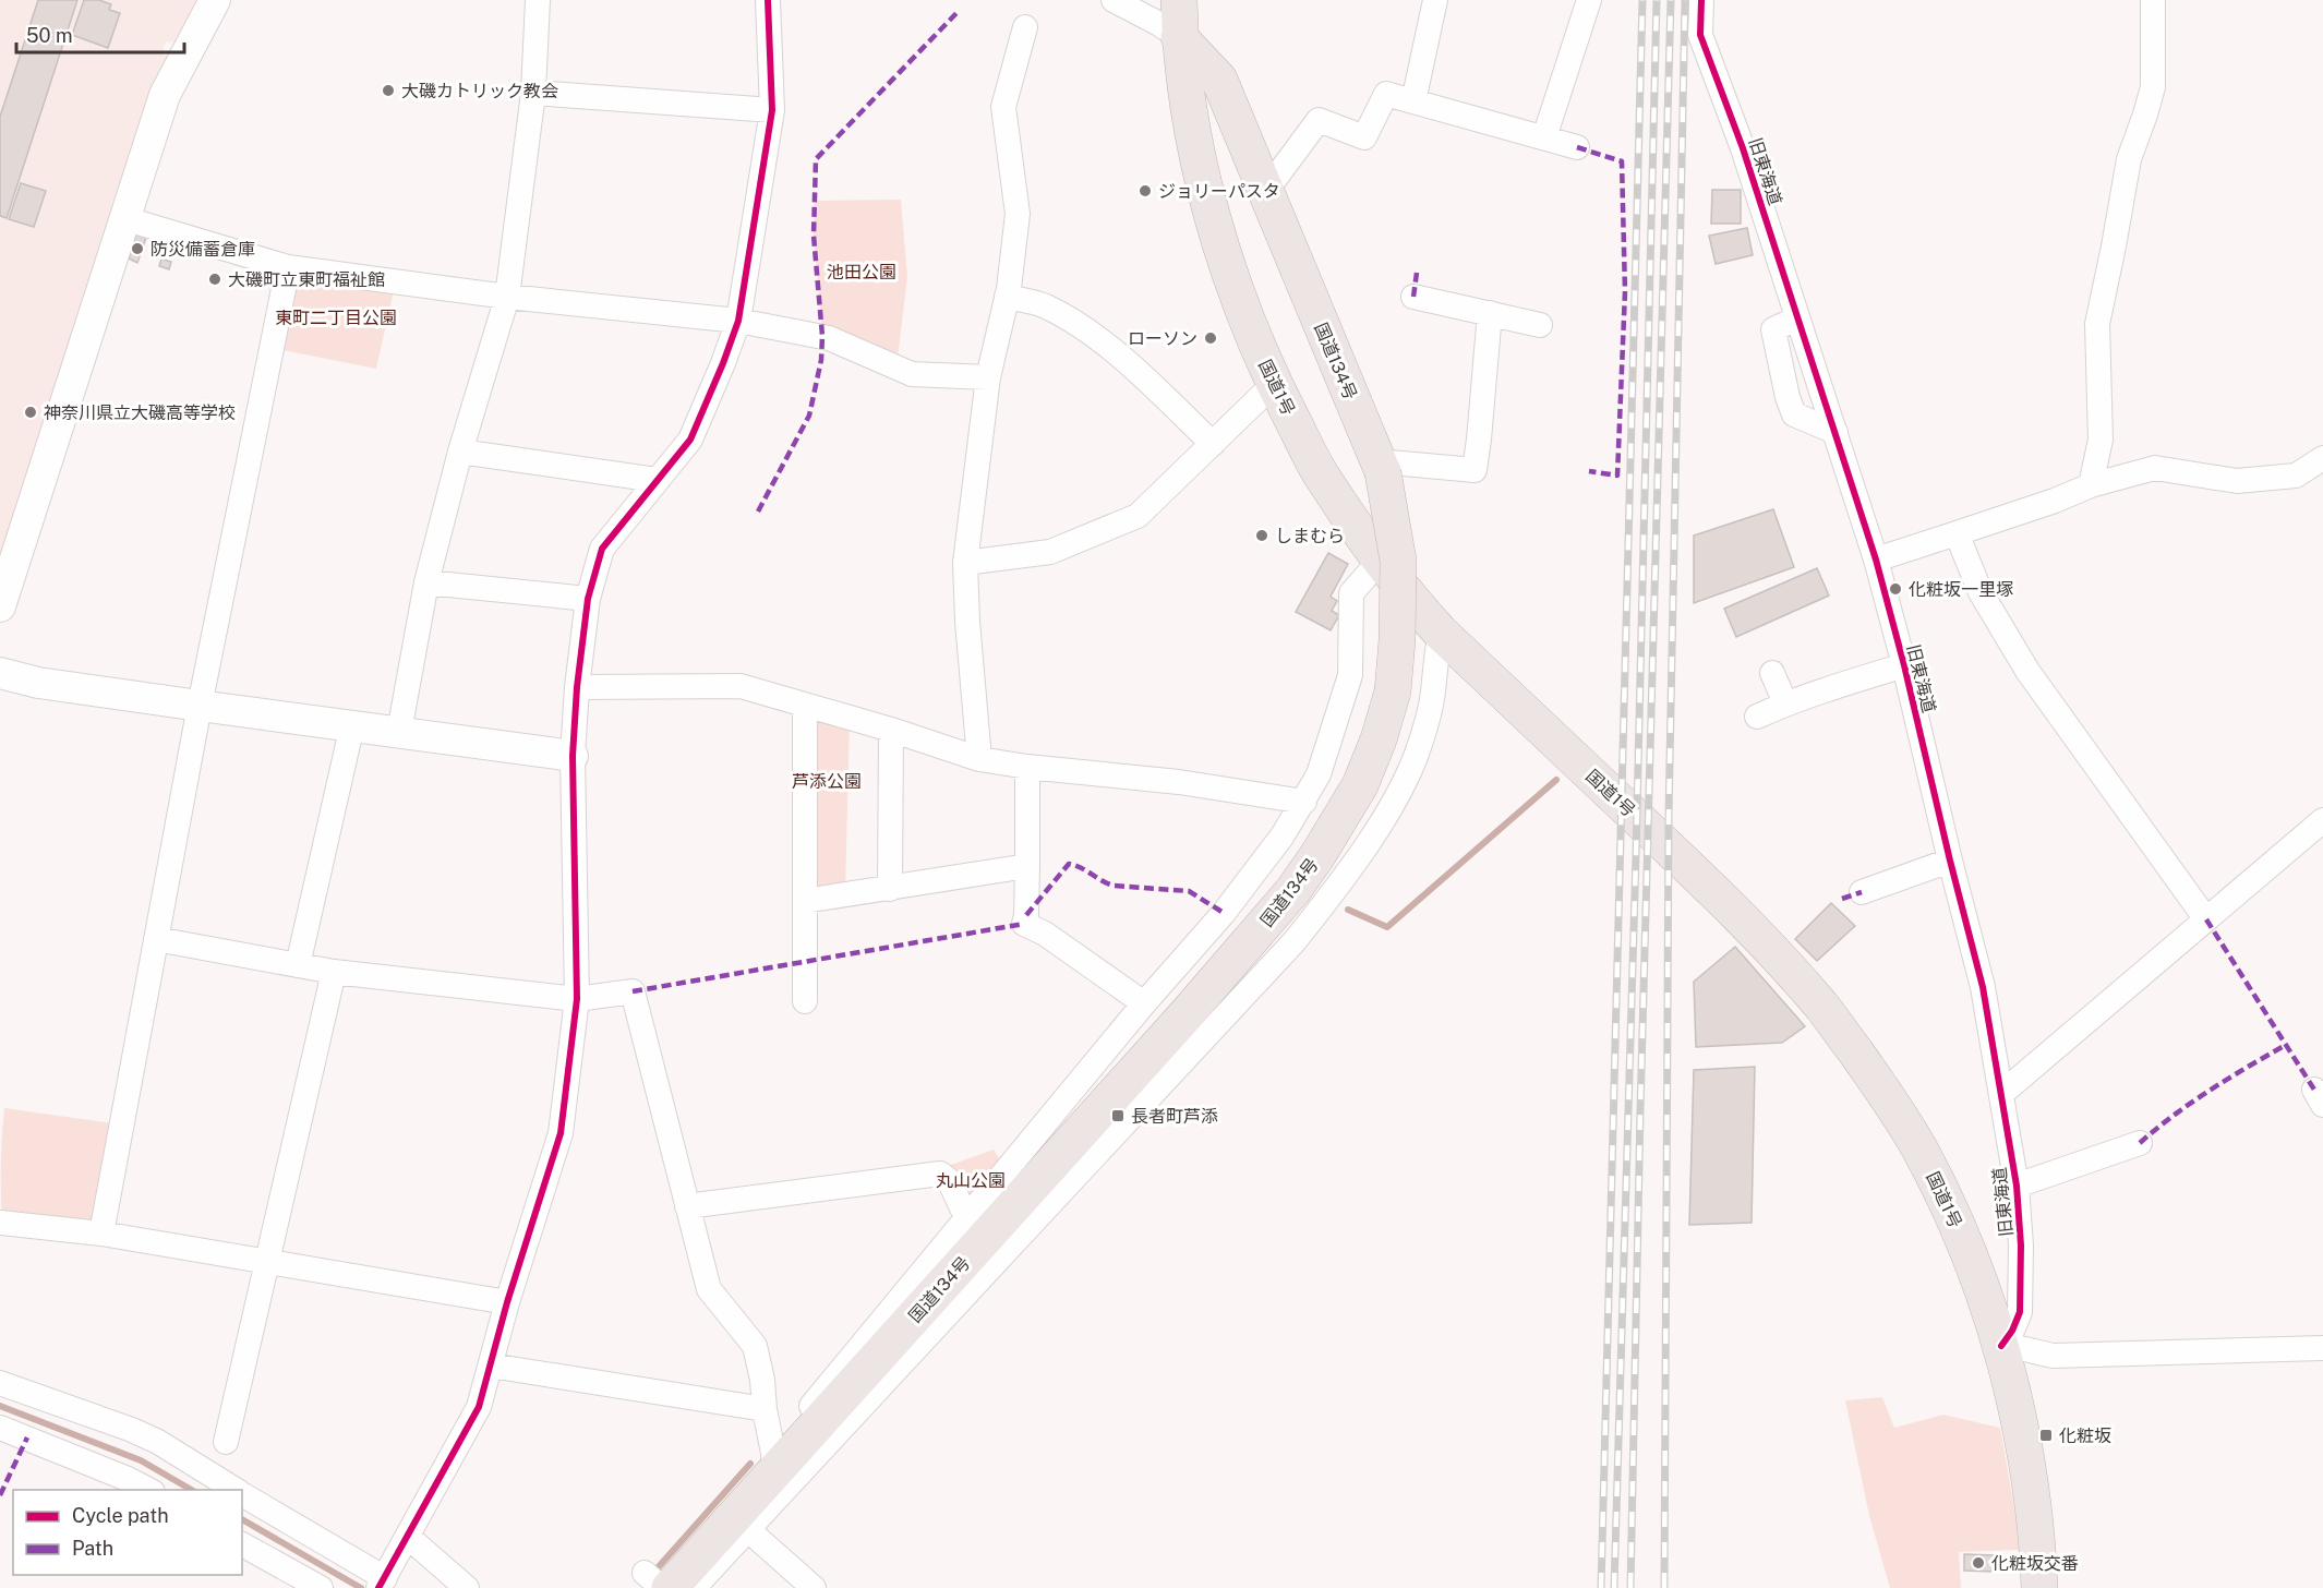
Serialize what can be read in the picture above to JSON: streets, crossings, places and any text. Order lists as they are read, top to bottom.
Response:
{
  "streets": {
    "highway": ["国道134号", "国道1号"],
    "street": ["旧東海道"]
  },
  "crossings": [
    ["旧東海道", "国道1号"],
    ["国道134号", "国道1号"]
  ],
  "parks": [
    "池田公園",
    "東町二丁目公園",
    "芦添公園",
    "丸山公園"
  ],
  "places": {
    "other": [
      "大磯カトリック教会",
      "ジョリーパスタ",
      "防災備蓄倉庫",
      "大磯町立東町福祉館",
      "ローソン",
      "神奈川県立大磯高等学校",
      "しまむら",
      "化粧坂一里塚",
      "化粧坂交番"
    ],
    "transit": ["長者町芦添", "化粧坂"]
  },
  "legend": ["Cycle path", "Path"],
  "scale_bar": "50 m"
}
